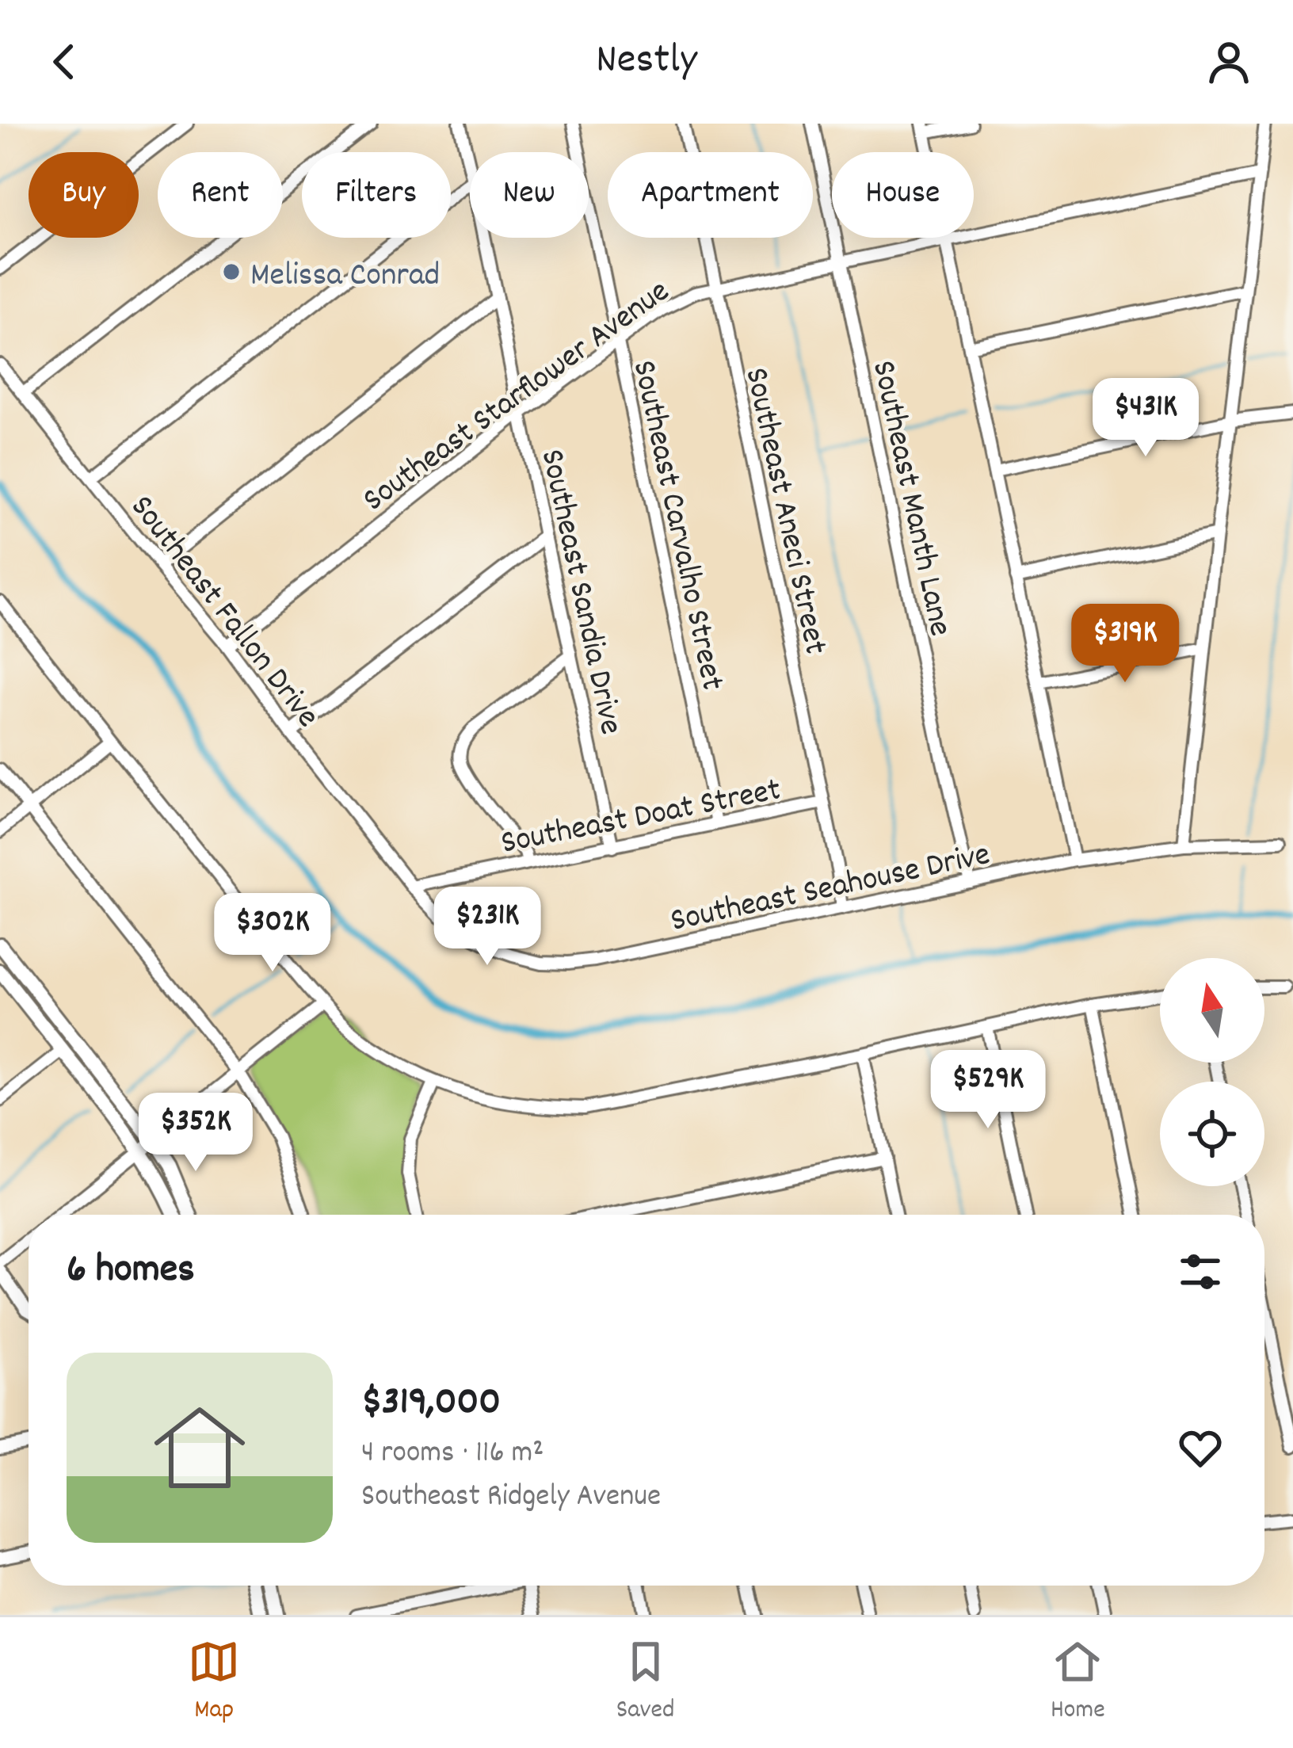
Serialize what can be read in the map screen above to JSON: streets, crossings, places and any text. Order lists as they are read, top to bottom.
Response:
{
  "streets": {
    "street": [
      "Southeast Starflower Avenue",
      "Southeast Manth Lane",
      "Southeast Aneci Street",
      "Southeast Carvalho Street",
      "Southeast Sandia Drive",
      "Southeast Fallon Drive",
      "Southeast Doat Street",
      "Southeast Seahouse Drive"
    ]
  },
  "crossings": [
    ["Southeast Starflower Avenue", "Southeast Manth Lane"],
    ["Southeast Starflower Avenue", "Southeast Aneci Street"],
    ["Southeast Starflower Avenue", "Southeast Carvalho Street"],
    ["Southeast Starflower Avenue", "Southeast Sandia Drive"],
    ["Southeast Starflower Avenue", "Southeast Fallon Drive"],
    ["Southeast Manth Lane", "Southeast Seahouse Drive"],
    ["Southeast Aneci Street", "Southeast Doat Street"],
    ["Southeast Aneci Street", "Southeast Seahouse Drive"],
    ["Southeast Carvalho Street", "Southeast Doat Street"],
    ["Southeast Sandia Drive", "Southeast Doat Street"],
    ["Southeast Fallon Drive", "Southeast Doat Street"],
    ["Southeast Fallon Drive", "Southeast Seahouse Drive"],
    ["Southeast Doat Street", "Southeast Seahouse Drive"]
  ],
  "places": ["Melissa Conrad"],
  "north": "top",
  "page": {
    "header": "Nestly",
    "chip": [
      "Buy",
      "Rent",
      "Filters",
      "New",
      "Apartment",
      "House"
    ],
    "price": [
      "$431K",
      "$319K",
      "$231K",
      "$302K",
      "$529K",
      "$352K"
    ],
    "heading": "6 homes",
    "list": [
      {
        "name": "$319,000",
        "note": "4 rooms · 116 m² · Southeast Ridgely Avenue"
      }
    ],
    "tabs": ["Map", "Saved", "Home"]
  }
}
